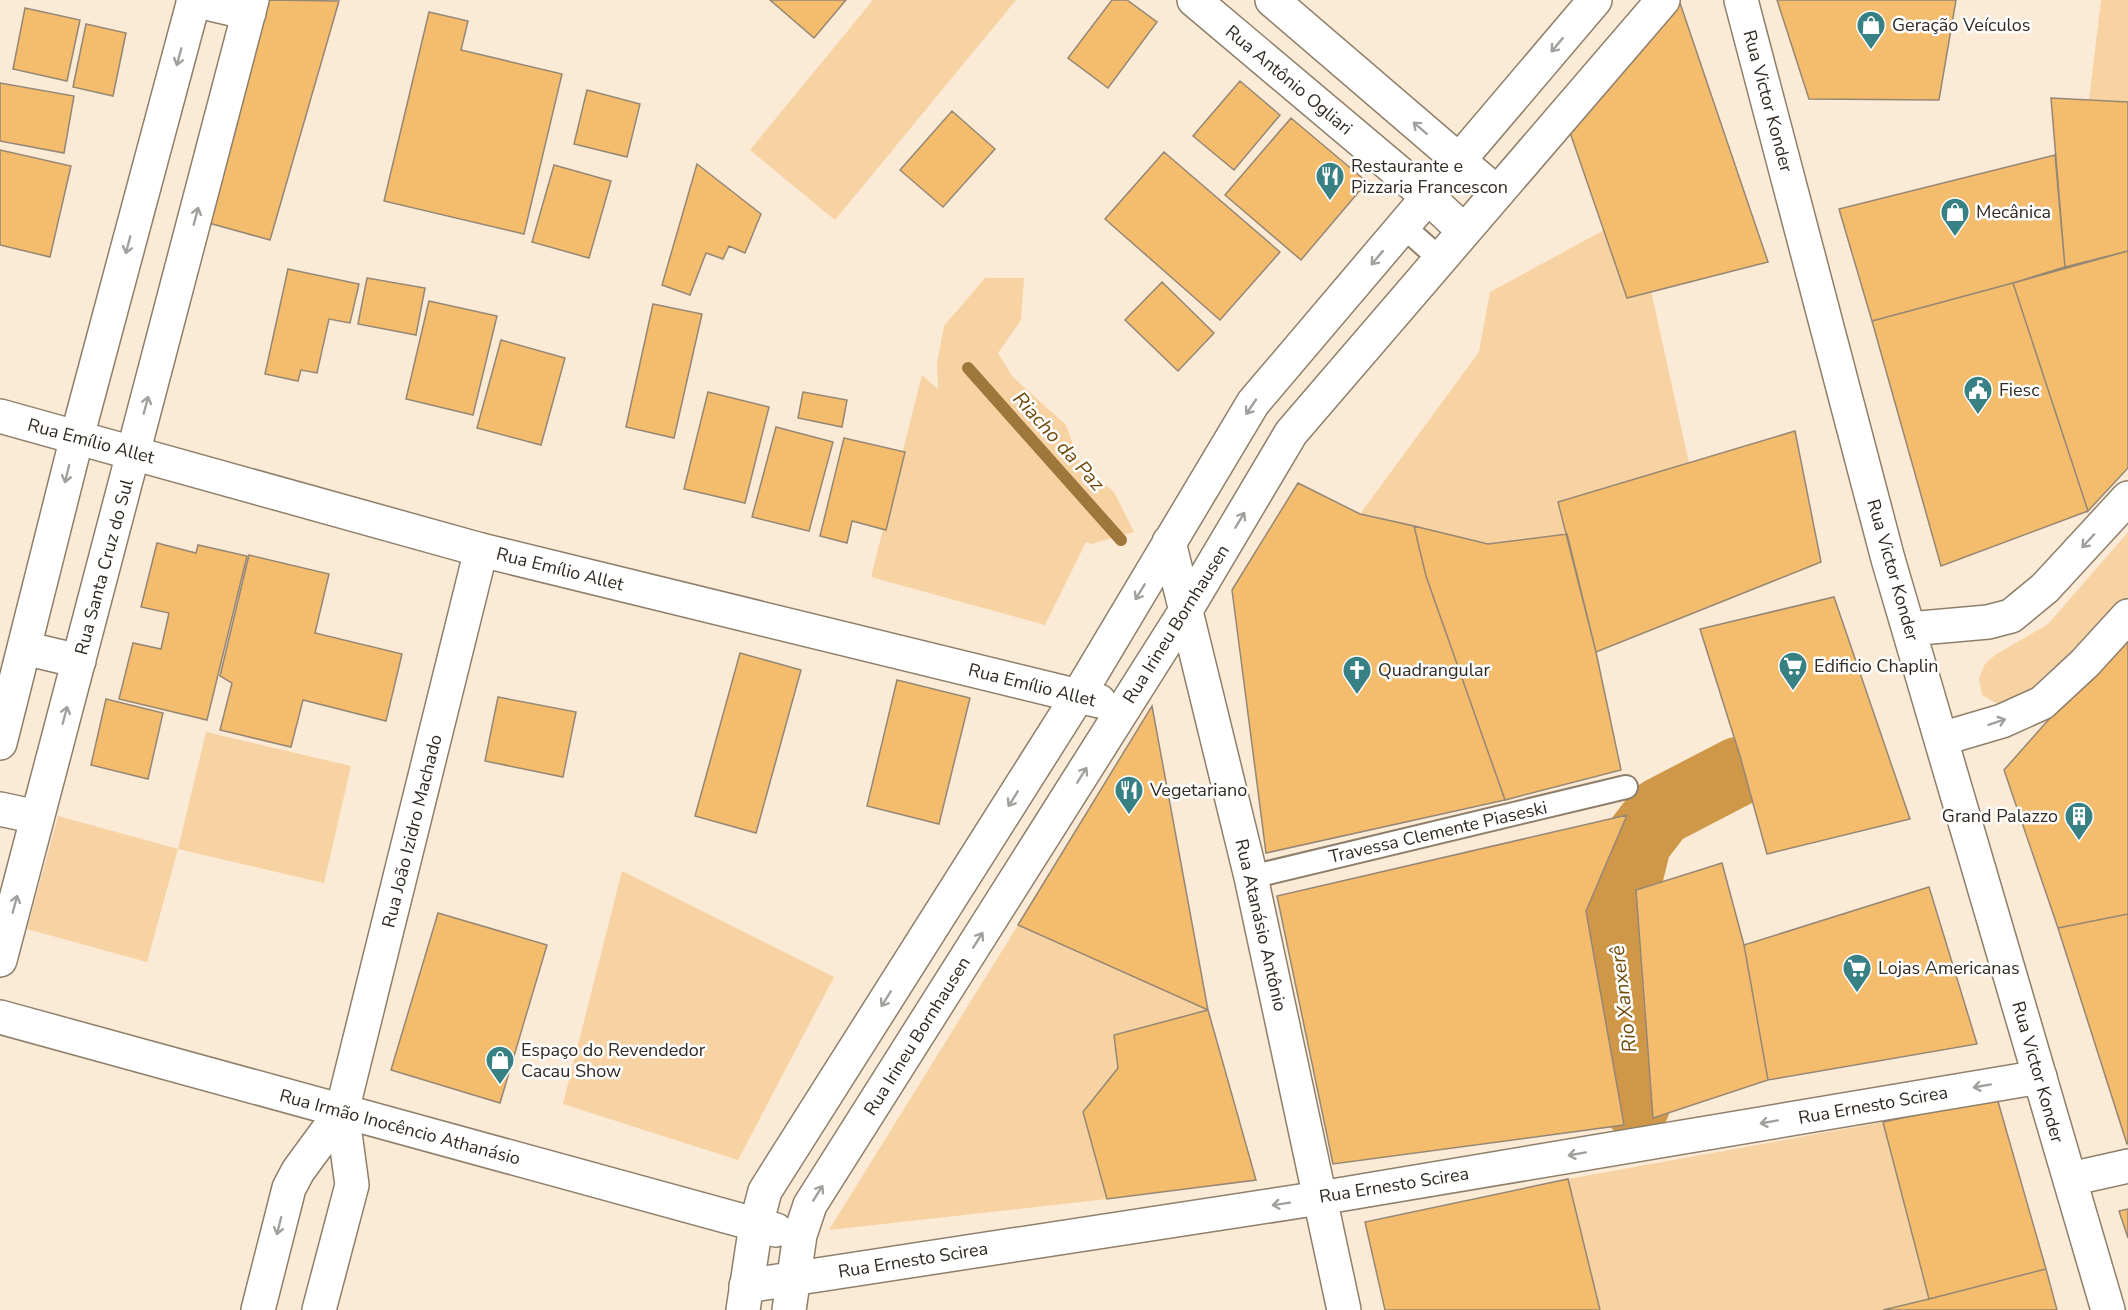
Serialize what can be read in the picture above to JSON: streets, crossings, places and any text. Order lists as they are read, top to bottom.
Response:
{
  "streets": {
    "street": [
      "Rua Antônio Ogliari",
      "Rua Victor Konder",
      "Rua Emílio Allet",
      "Rua Santa Cruz do Sul",
      "Rua Irineu Bornhausen",
      "Rua João Izidro Machado",
      "Rua Atanásio Antônio",
      "Rua Ernesto Scirea",
      "Rua Irmão Inocêncio Athanásio"
    ],
    "lane": ["Travessa Clemente Piaseski"]
  },
  "crossings": [
    ["Rua Antônio Ogliari", "Rua Irineu Bornhausen"],
    ["Rua Victor Konder", "Rua Ernesto Scirea"],
    ["Rua Emílio Allet", "Rua Santa Cruz do Sul"],
    ["Rua Emílio Allet", "Rua Irineu Bornhausen"],
    ["Rua Emílio Allet", "Rua João Izidro Machado"],
    ["Rua Irineu Bornhausen", "Rua Atanásio Antônio"],
    ["Rua Irineu Bornhausen", "Rua Ernesto Scirea"],
    ["Rua Irineu Bornhausen", "Rua Irmão Inocêncio Athanásio"],
    ["Rua João Izidro Machado", "Rua Irmão Inocêncio Athanásio"],
    ["Travessa Clemente Piaseski", "Rua Atanásio Antônio"],
    ["Rua Atanásio Antônio", "Rua Ernesto Scirea"]
  ],
  "one_way": ["Rua Ernesto Scirea"],
  "water": ["Riacho da Paz", "Rio Xanxerê"],
  "places": {
    "shop": ["Geração Veículos", "Mecânica", "Espaço do Revendedor Cacau Show"],
    "restaurant": ["Restaurante e Pizzaria Francescon", "Vegetariano"],
    "public building": ["Fiesc"],
    "supermarket": ["Edificio Chaplin", "Lojas Americanas"],
    "church": ["Quadrangular"],
    "building": ["Grand Palazzo"]
  }
}
